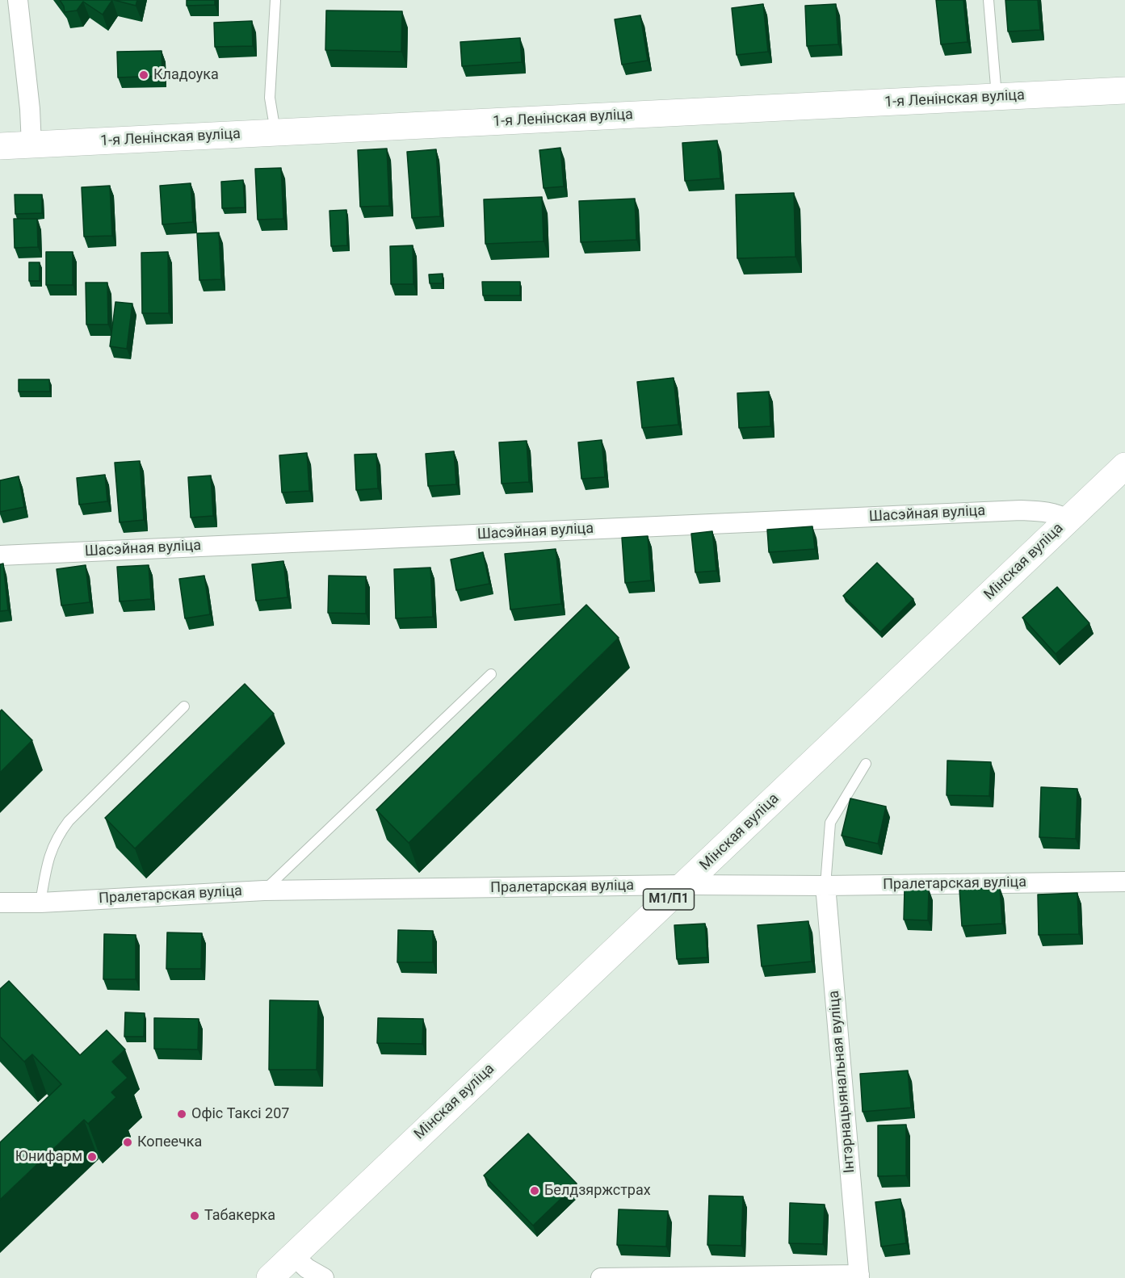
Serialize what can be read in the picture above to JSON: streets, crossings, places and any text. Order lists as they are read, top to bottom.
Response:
{
  "streets": {
    "main road": ["1-я Ленінская вуліца", "Мінская вуліца", "М1/П1"],
    "street": ["Шасэйная вуліца", "Пралетарская вуліца", "Інтэрнацыянальная вуліца"]
  },
  "crossings": [
    ["Шасэйная вуліца", "Мінская вуліца"],
    ["Мінская вуліца", "Пралетарская вуліца"],
    ["Пралетарская вуліца", "Інтэрнацыянальная вуліца"]
  ],
  "places": [
    "Кладоука",
    "Офіс Таксі 207",
    "Копеечка",
    "Юнифарм",
    "Белдзяржстрах",
    "Табакерка"
  ]
}
